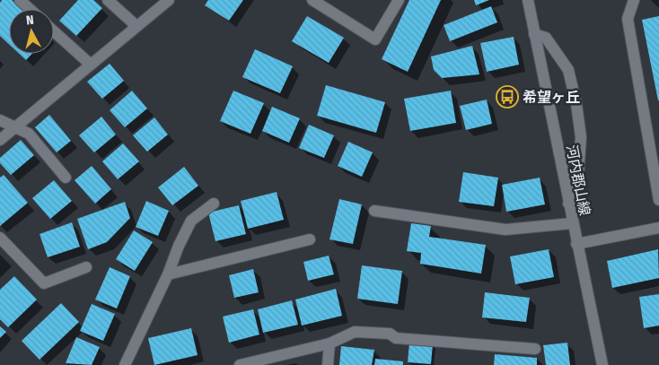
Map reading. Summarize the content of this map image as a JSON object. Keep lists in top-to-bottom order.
{
  "streets": {
    "street": ["河内郡山線"]
  },
  "places": {
    "bus stop": ["希望ヶ丘"]
  },
  "north": "top"
}
